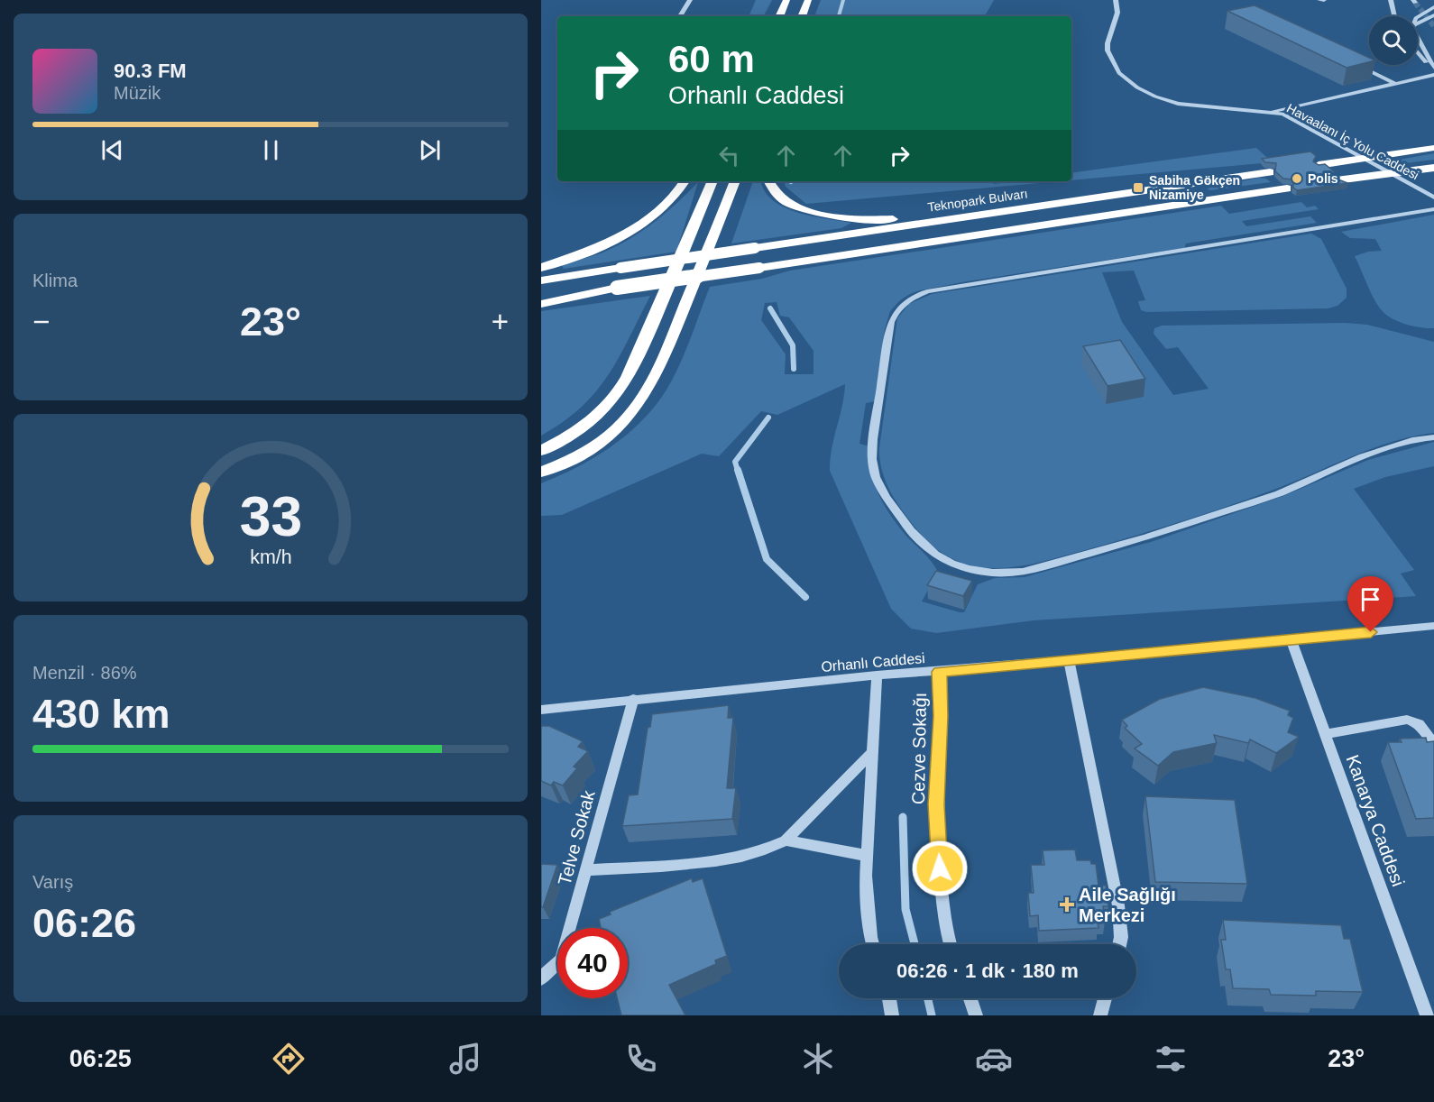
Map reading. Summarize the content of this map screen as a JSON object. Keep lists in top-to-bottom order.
{
  "streets": {
    "highway": ["Teknopark Bulvarı"],
    "street": [
      "Havaalanı İç Yolu Caddesi",
      "Orhanlı Caddesi",
      "Cezve Sokağı",
      "Kanarya Caddesi",
      "Telve Sokak"
    ]
  },
  "crossings": [
    ["Orhanlı Caddesi", "Cezve Sokağı"],
    ["Orhanlı Caddesi", "Kanarya Caddesi"],
    ["Orhanlı Caddesi", "Telve Sokak"]
  ],
  "places": {
    "other": ["Polis"],
    "transit": ["Sabiha Gökçen Nizamiye"],
    "health": ["Aile Sağlığı Merkezi"]
  },
  "page": {
    "turn": ["60 m", "Orhanlı Caddesi"],
    "song": ["90.3 FM", "Müzik"],
    "tile": [
      "Klima",
      ["Menzil · 86%", "430 km"],
      ["Varış", "06:26"]
    ],
    "heat": ["−", "23°", "+"],
    "limit": "40",
    "trip": "06:26 · 1 dk · 180 m",
    "tabs": ["06:25", "23°"],
    "gauge": ["33", "km/h"]
  }
}
